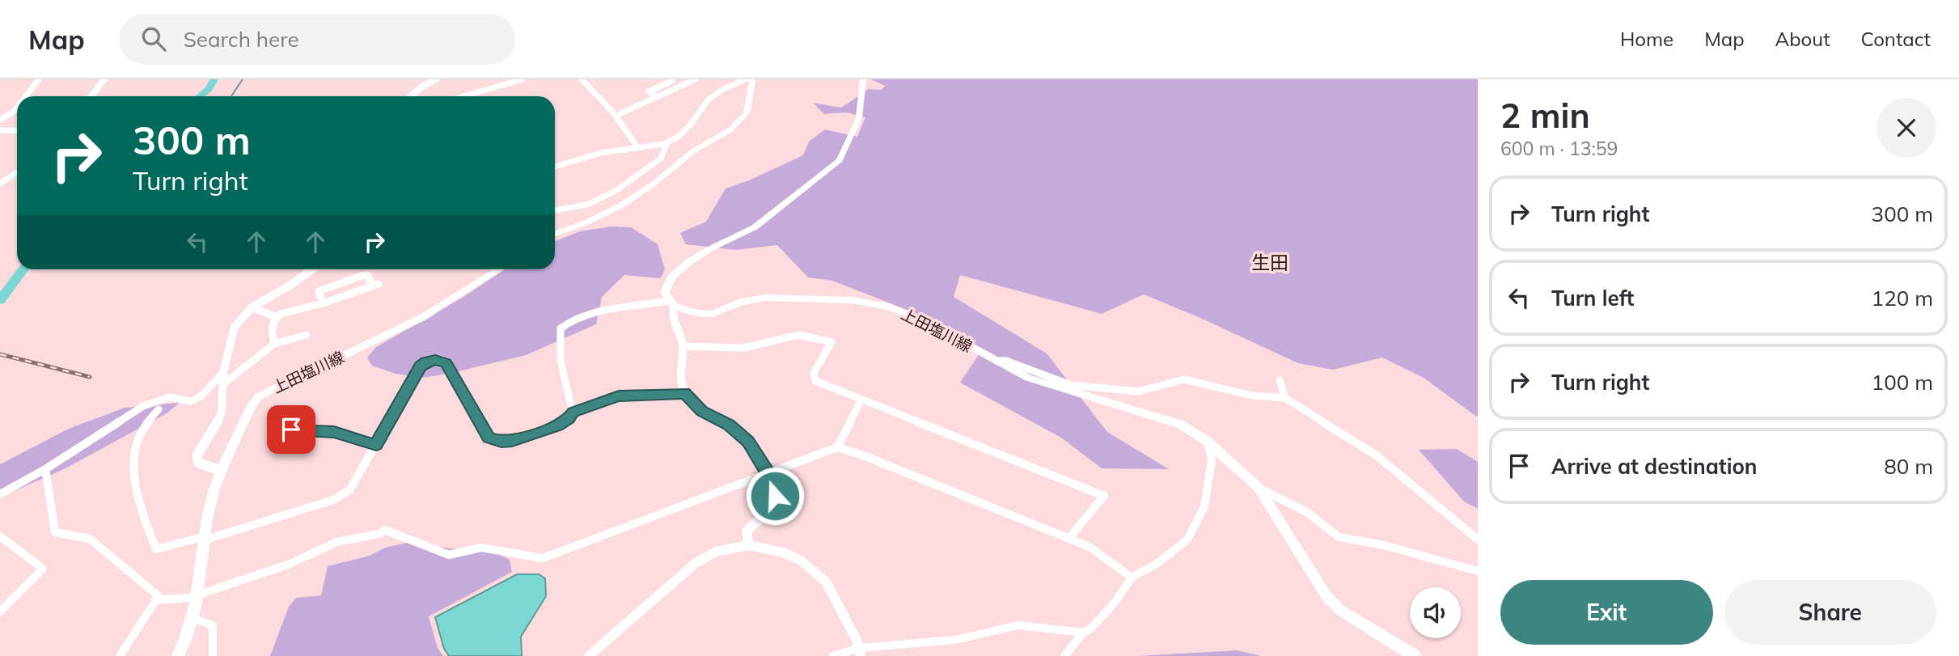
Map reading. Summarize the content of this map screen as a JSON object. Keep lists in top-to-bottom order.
{
  "streets": {
    "main road": ["上田塩川線"]
  },
  "districts": ["生田"],
  "page": {
    "header": "Map",
    "search": "Search here",
    "nav": [
      "Home",
      "Map",
      "About",
      "Contact"
    ],
    "heading": ["2 min", "600 m · 13:59"],
    "turn": ["300 m", "Turn right"],
    "list": [
      {
        "name": "Turn right",
        "value": "300 m"
      },
      {
        "name": "Turn left",
        "value": "120 m"
      },
      {
        "name": "Turn right",
        "value": "100 m"
      },
      {
        "name": "Arrive at destination",
        "value": "80 m"
      }
    ],
    "buttons": ["Exit", "Share"]
  }
}
